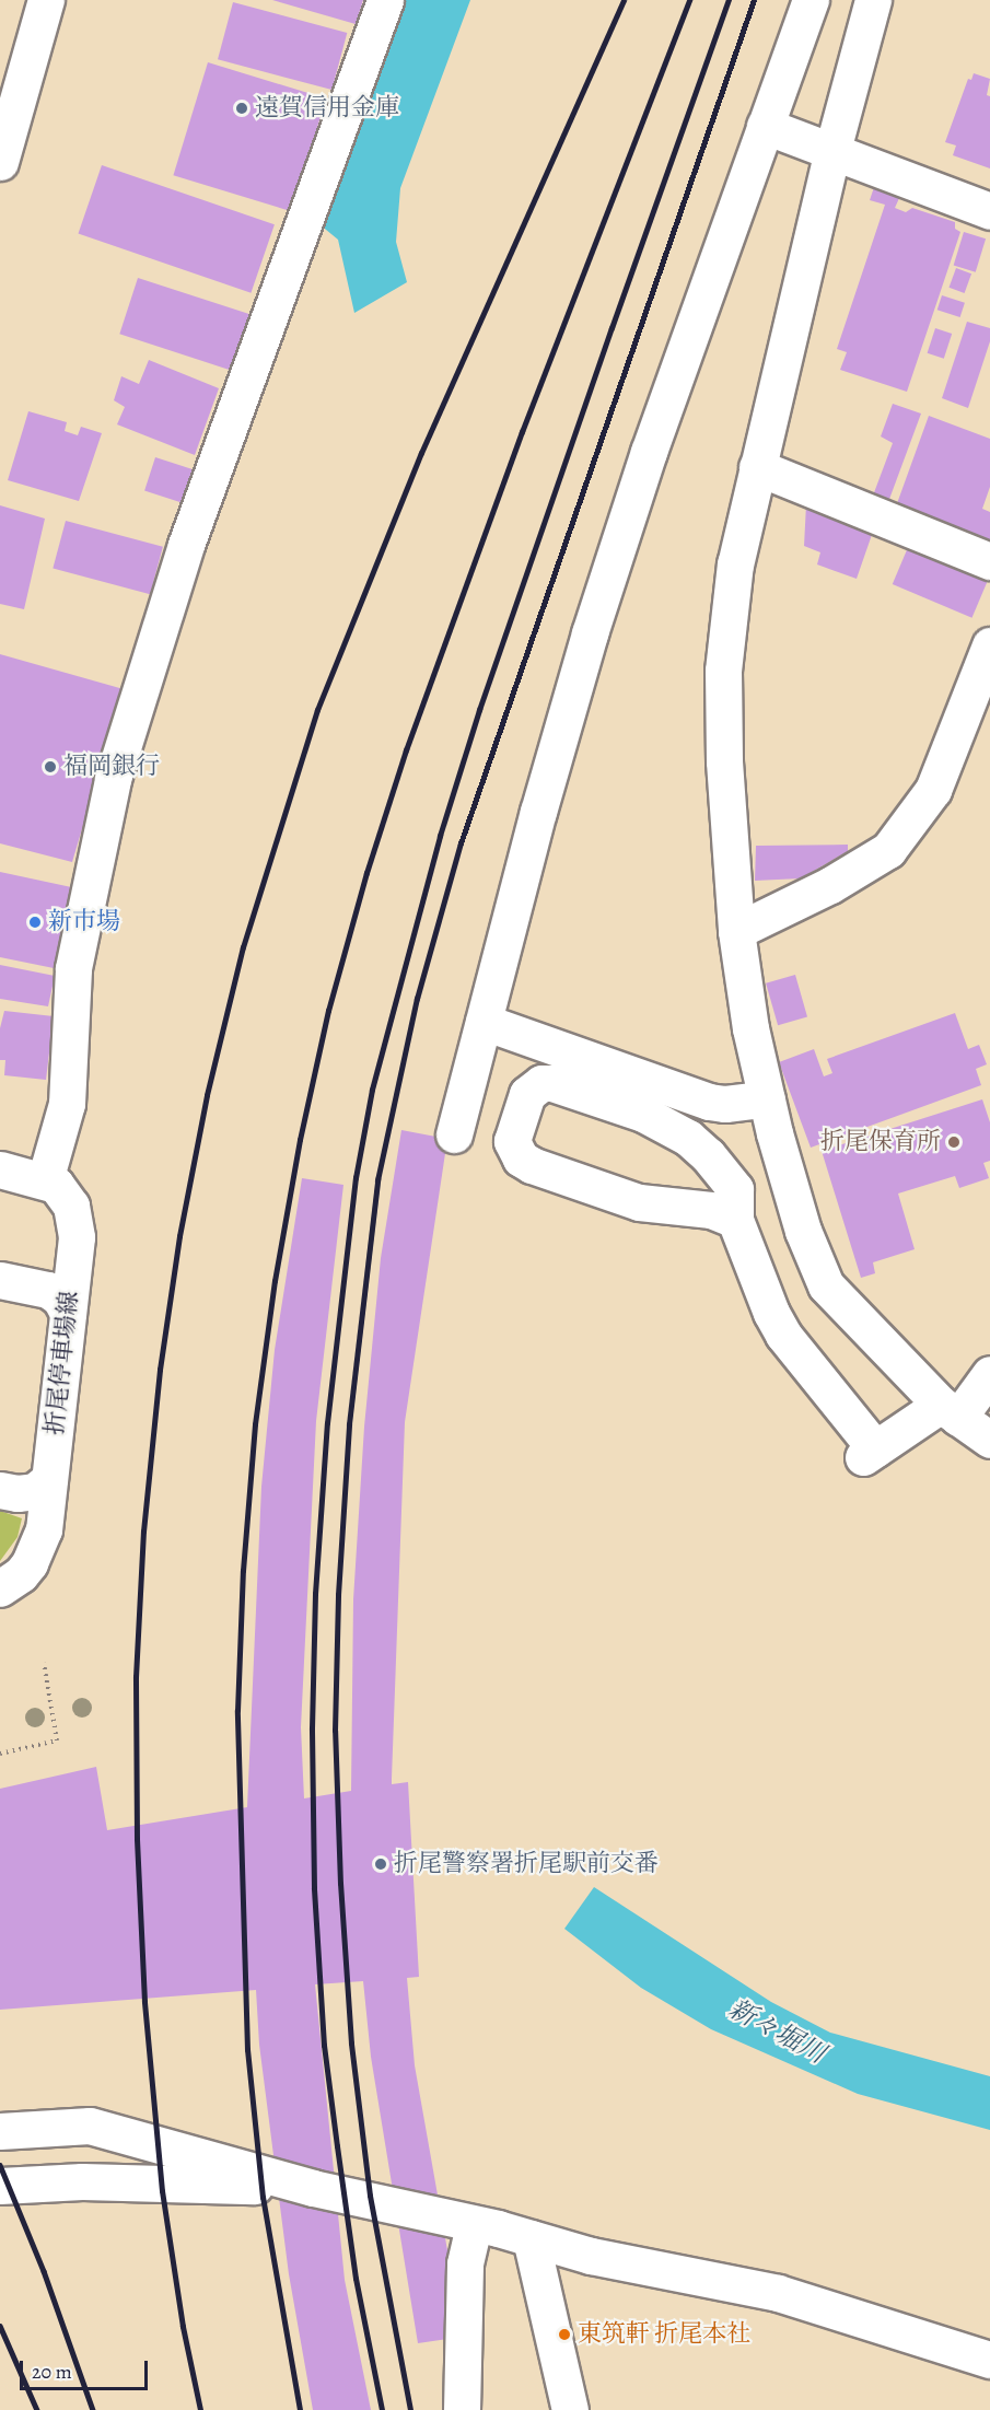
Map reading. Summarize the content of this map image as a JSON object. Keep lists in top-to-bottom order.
{
  "streets": {
    "main road": ["折尾停車場線"]
  },
  "water": ["新々堀川"],
  "places": [
    "遠賀信用金庫",
    "福岡銀行",
    "新市場",
    "折尾保育所",
    "折尾警察署折尾駅前交番",
    "東筑軒 折尾本社"
  ],
  "scale_bar": "20 m"
}
